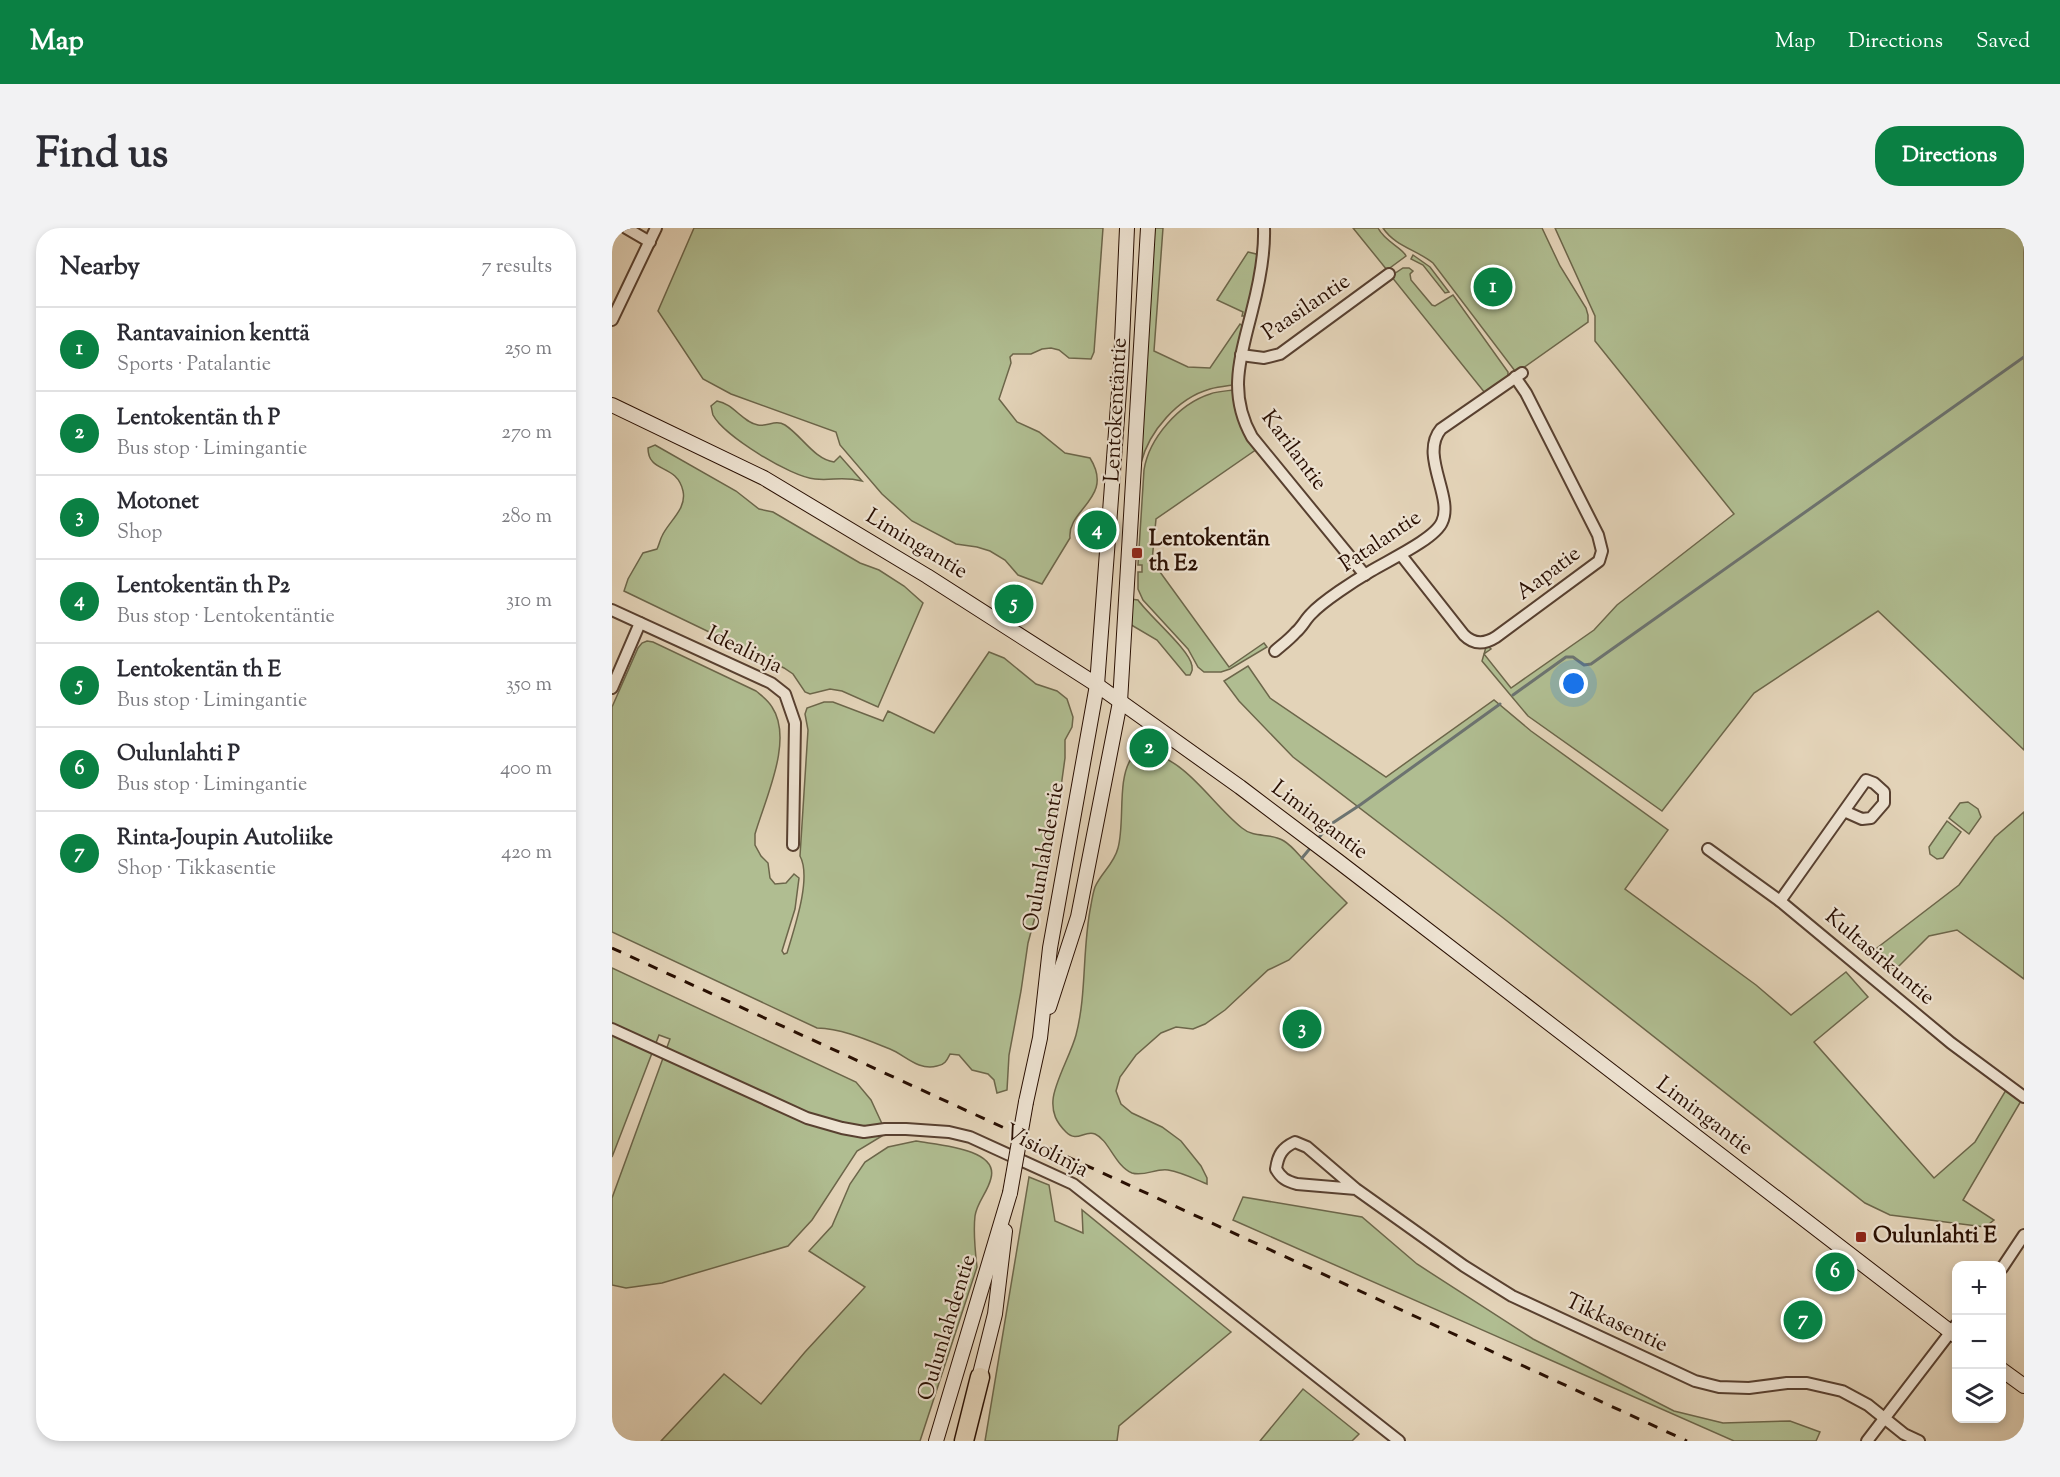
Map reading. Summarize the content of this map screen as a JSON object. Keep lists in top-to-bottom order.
{
  "streets": {
    "main road": ["Lentokentäntie", "Limingantie", "Oulunlahdentie"],
    "street": [
      "Paasilantie",
      "Karilantie",
      "Patalantie",
      "Aapatie",
      "Idealinja",
      "Kultasirkuntie",
      "Visiolinja",
      "Tikkasentie"
    ]
  },
  "crossings": [
    ["Paasilantie", "Karilantie"],
    ["Lentokentäntie", "Limingantie"],
    ["Lentokentäntie", "Oulunlahdentie"],
    ["Karilantie", "Patalantie"],
    ["Patalantie", "Aapatie"],
    ["Limingantie", "Oulunlahdentie"]
  ],
  "places": {
    "transit": ["Lentokentän th E2", "Oulunlahti E"]
  },
  "page": {
    "header": "Map",
    "nav": ["Map", "Directions", "Saved"],
    "title": "Find us",
    "buttons": "Directions",
    "heading": ["Nearby", "7 results"],
    "pins": [
      "1",
      "4",
      "5",
      "2",
      "3",
      "6",
      "7"
    ],
    "list": [
      {
        "mark": "1",
        "name": "Rantavainion kenttä",
        "note": "Sports · Patalantie",
        "value": "250 m"
      },
      {
        "mark": "2",
        "name": "Lentokentän th P",
        "note": "Bus stop · Limingantie",
        "value": "270 m"
      },
      {
        "mark": "3",
        "name": "Motonet",
        "note": "Shop",
        "value": "280 m"
      },
      {
        "mark": "4",
        "name": "Lentokentän th P2",
        "note": "Bus stop · Lentokentäntie",
        "value": "310 m"
      },
      {
        "mark": "5",
        "name": "Lentokentän th E",
        "note": "Bus stop · Limingantie",
        "value": "350 m"
      },
      {
        "mark": "6",
        "name": "Oulunlahti P",
        "note": "Bus stop · Limingantie",
        "value": "400 m"
      },
      {
        "mark": "7",
        "name": "Rinta-Joupin Autoliike",
        "note": "Shop · Tikkasentie",
        "value": "420 m"
      }
    ],
    "map_buttons": ["+", "−"]
  }
}
